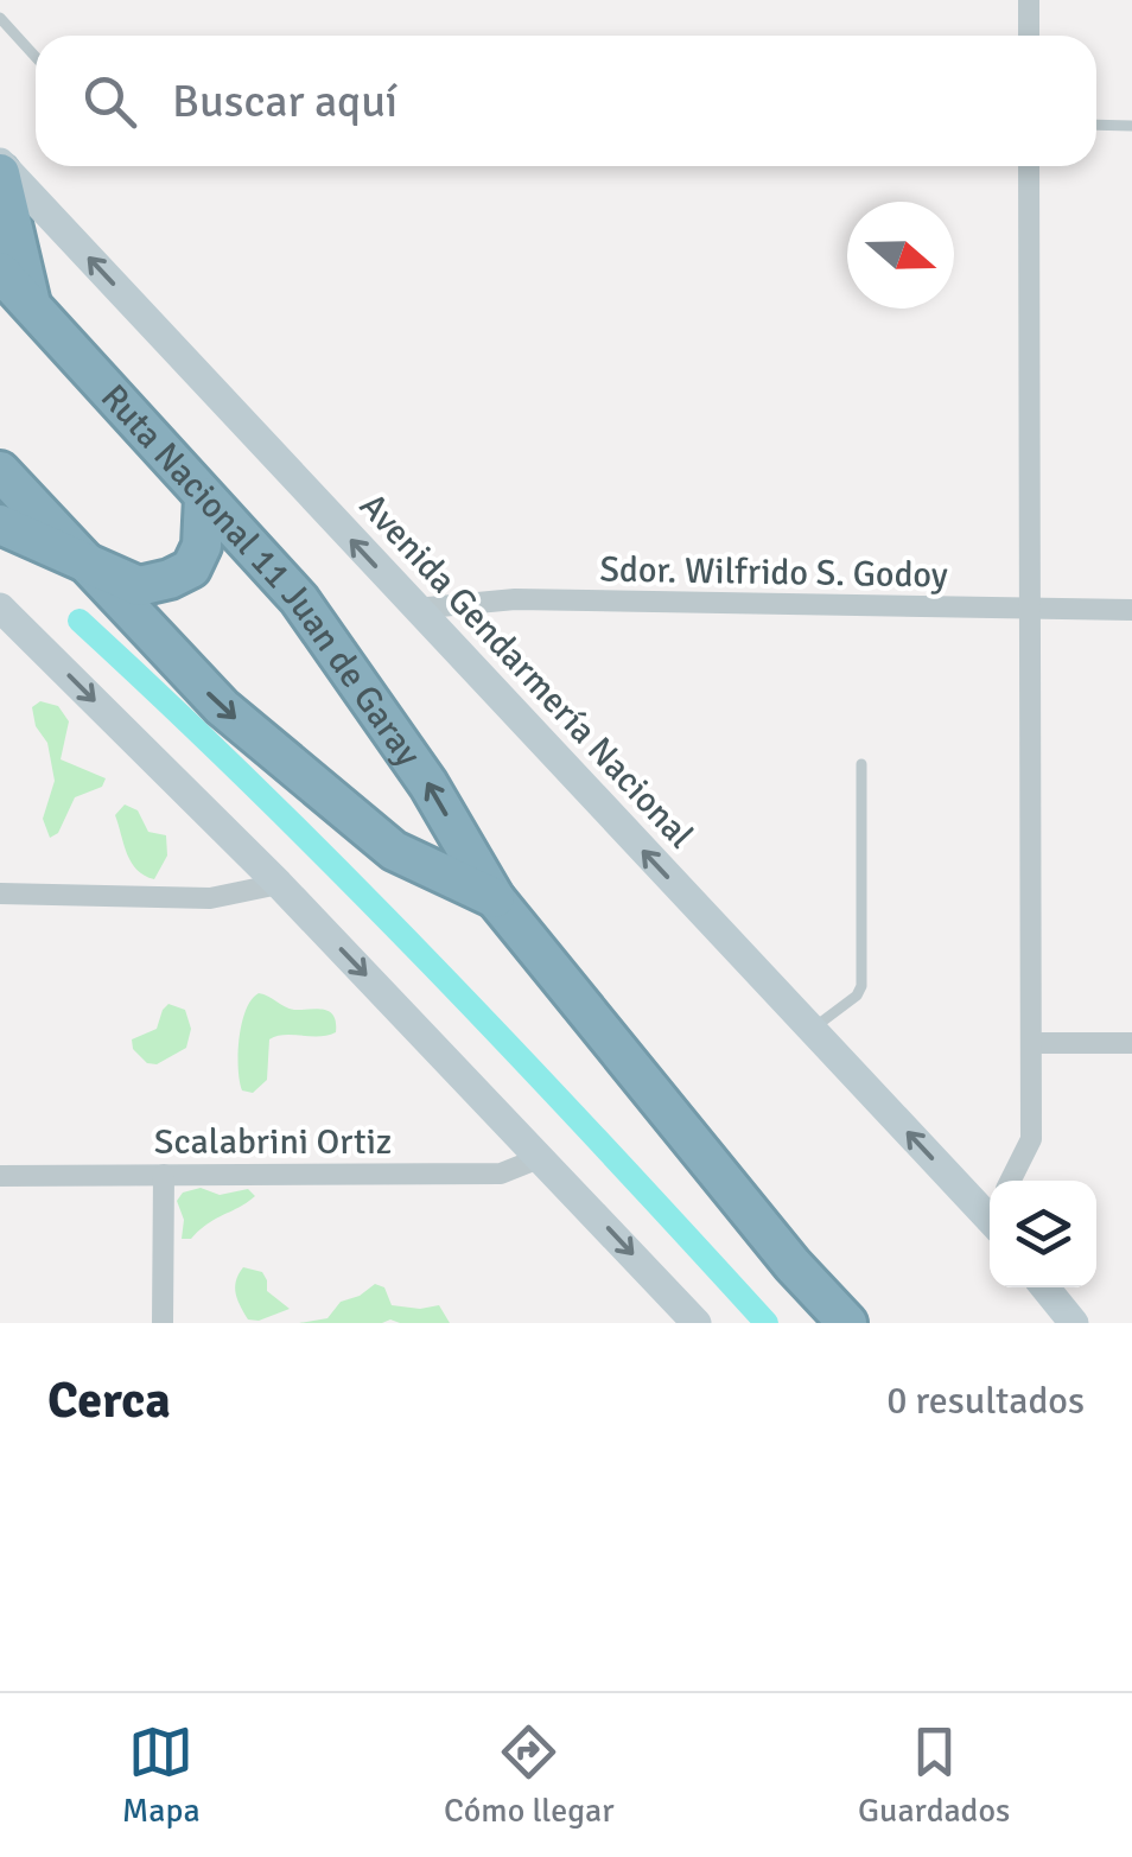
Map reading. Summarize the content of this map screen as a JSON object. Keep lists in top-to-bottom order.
{
  "streets": {
    "highway": ["Ruta Nacional 11 Juan de Garay"],
    "main road": ["Avenida Gendarmería Nacional"],
    "street": ["Sdor. Wilfrido S. Godoy", "Scalabrini Ortiz"]
  },
  "crossings": [
    ["Sdor. Wilfrido S. Godoy", "Avenida Gendarmería Nacional"]
  ],
  "one_way": ["Avenida Gendarmería Nacional"],
  "north": "right",
  "page": {
    "search": "Buscar aquí",
    "heading": ["Cerca", "0 resultados"],
    "nav": ["Mapa", "Cómo llegar", "Guardados"]
  }
}
